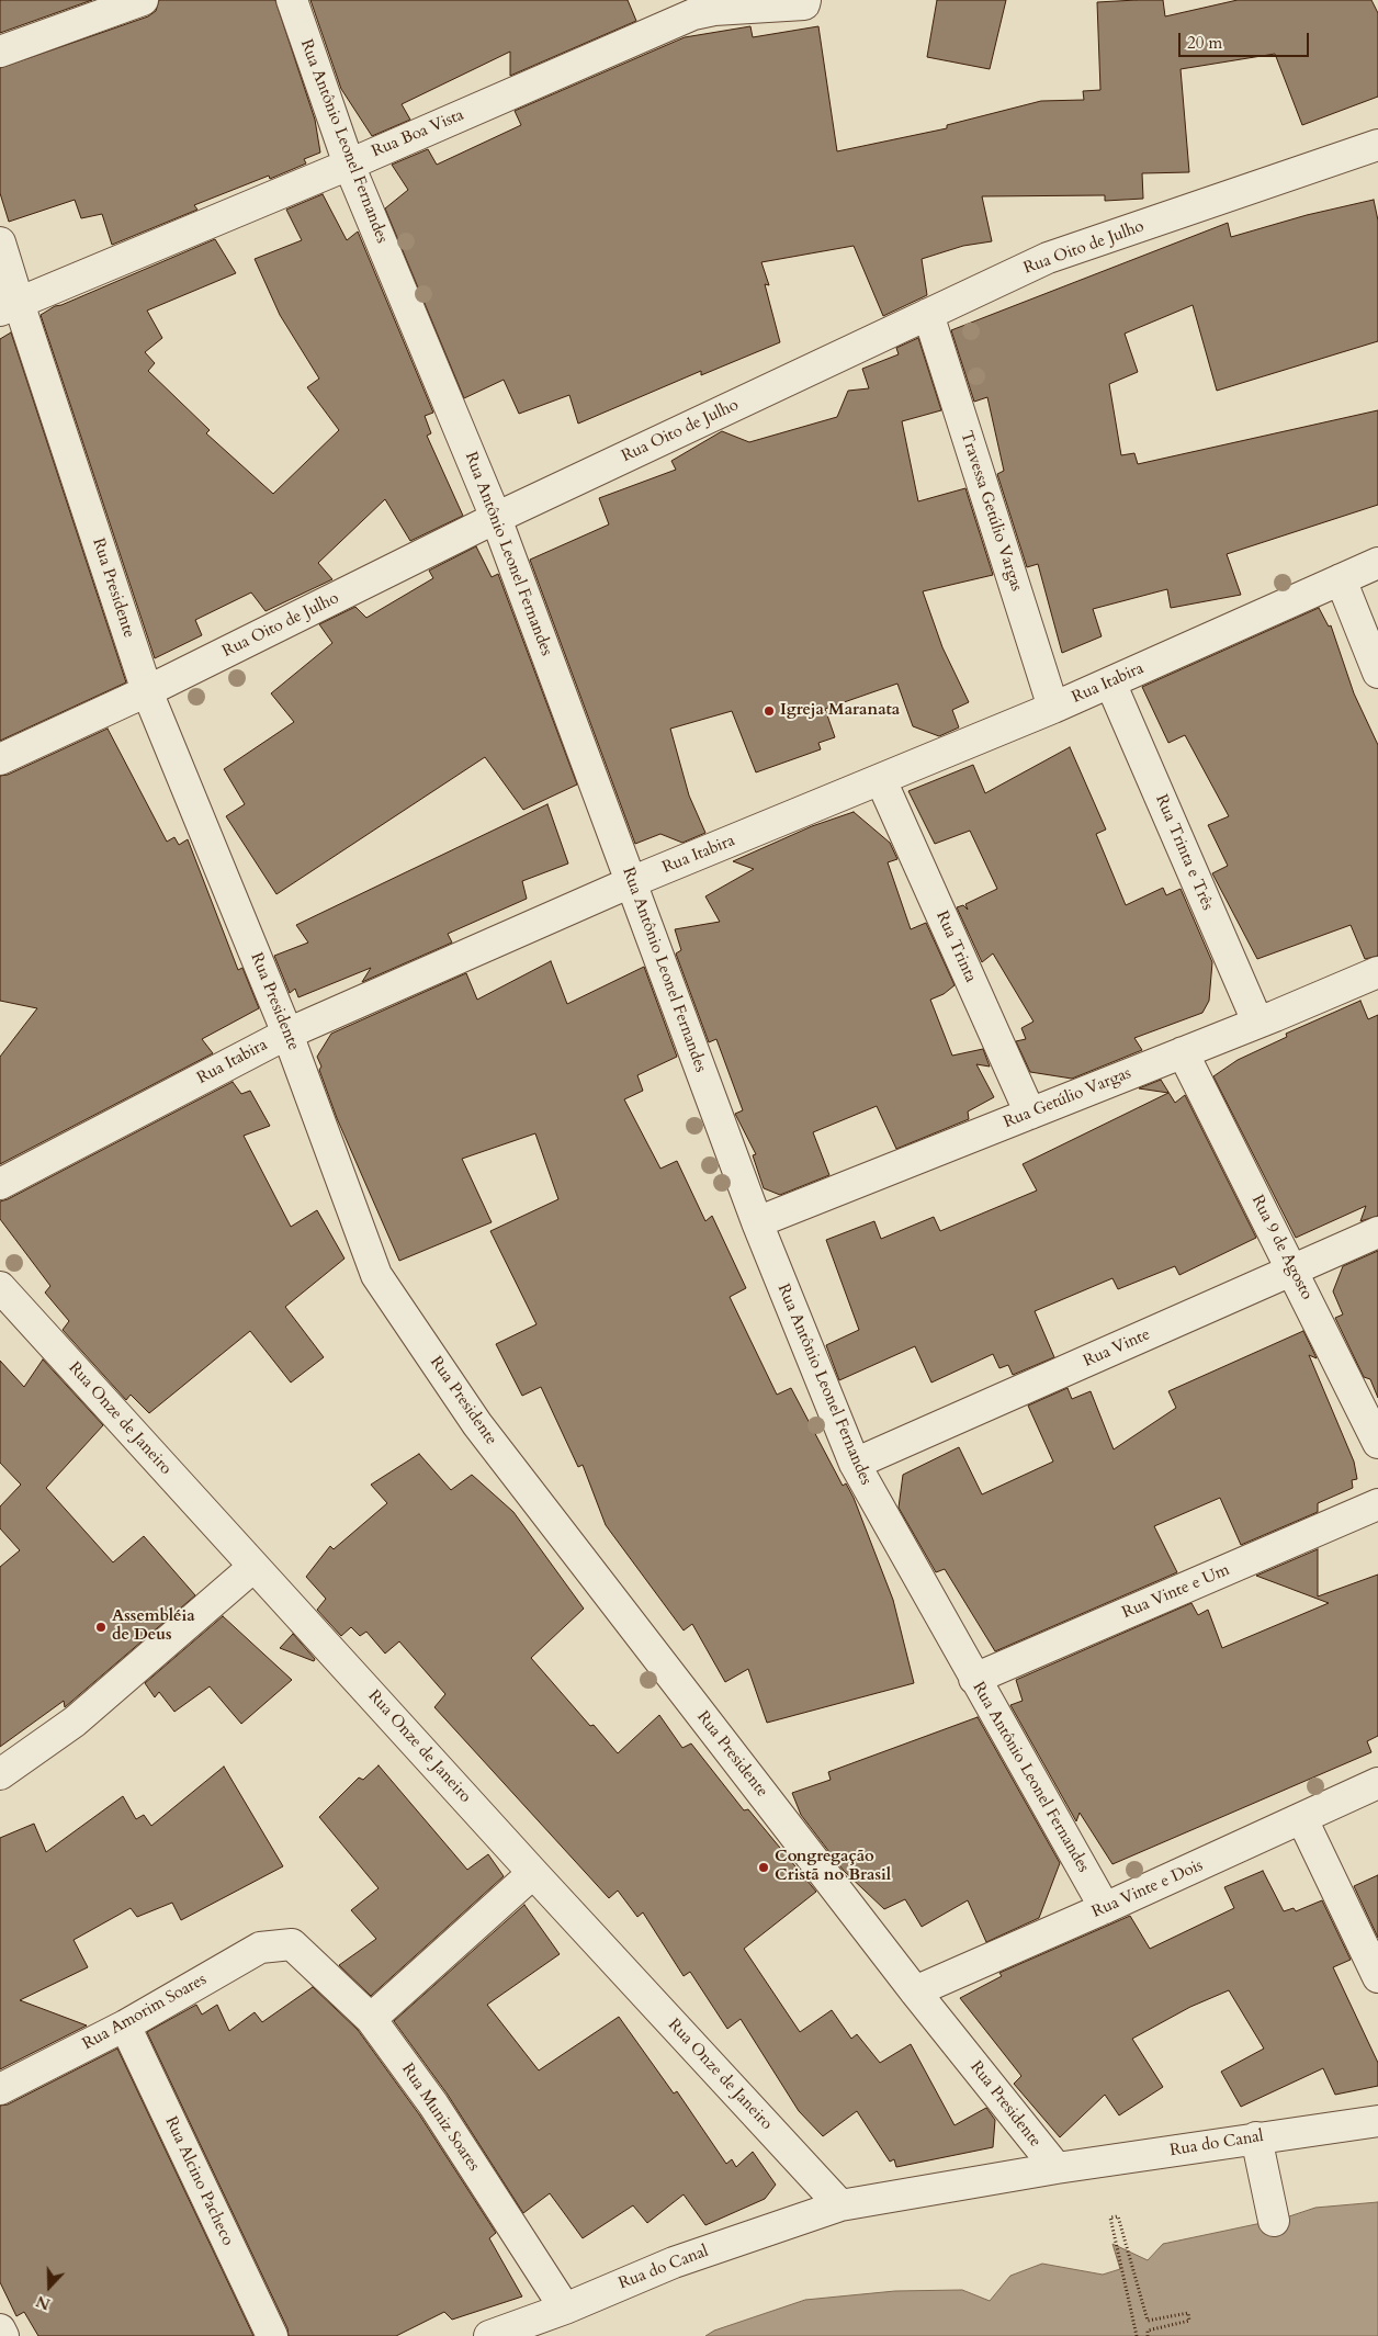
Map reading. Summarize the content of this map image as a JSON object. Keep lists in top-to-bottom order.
{
  "streets": {
    "street": [
      "Rua Boa Vista",
      "Rua Antônio Leonel Fernandes",
      "Rua Oito de Julho",
      "Travessa Getúlio Vargas",
      "Rua Presidente",
      "Rua Itabira",
      "Rua Trinta e Três",
      "Rua Trinta",
      "Rua Getúlio Vargas",
      "Rua 9 de Agosto",
      "Rua Vinte",
      "Rua Onze de Janeiro",
      "Rua Vinte e Um",
      "Rua Vinte e Dois",
      "Rua Amorim Soares",
      "Rua Muniz Soares",
      "Rua do Canal",
      "Rua Alcino Pacheco"
    ]
  },
  "crossings": [
    ["Rua Boa Vista", "Rua Antônio Leonel Fernandes"],
    ["Rua Boa Vista", "Rua Presidente"],
    ["Rua Antônio Leonel Fernandes", "Rua Oito de Julho"],
    ["Rua Antônio Leonel Fernandes", "Rua Itabira"],
    ["Rua Antônio Leonel Fernandes", "Rua Getúlio Vargas"],
    ["Rua Antônio Leonel Fernandes", "Rua Vinte"],
    ["Rua Antônio Leonel Fernandes", "Rua Vinte e Um"],
    ["Rua Antônio Leonel Fernandes", "Rua Vinte e Dois"],
    ["Rua Oito de Julho", "Travessa Getúlio Vargas"],
    ["Rua Oito de Julho", "Rua Presidente"],
    ["Travessa Getúlio Vargas", "Rua Itabira"],
    ["Rua Presidente", "Rua Itabira"],
    ["Rua Presidente", "Rua Onze de Janeiro"],
    ["Rua Presidente", "Rua Vinte e Dois"],
    ["Rua Presidente", "Rua do Canal"],
    ["Rua Itabira", "Rua Trinta e Três"],
    ["Rua Itabira", "Rua Trinta"],
    ["Rua Trinta e Três", "Rua Getúlio Vargas"],
    ["Rua Trinta", "Rua Getúlio Vargas"],
    ["Rua Getúlio Vargas", "Rua 9 de Agosto"],
    ["Rua 9 de Agosto", "Rua Vinte"],
    ["Rua Onze de Janeiro", "Rua do Canal"],
    ["Rua Amorim Soares", "Rua Muniz Soares"],
    ["Rua Amorim Soares", "Rua Alcino Pacheco"],
    ["Rua Muniz Soares", "Rua do Canal"]
  ],
  "places": ["Igreja Maranata", "Assembléia de Deus", "Congregação Cristã no Brasil"],
  "scale_bar": "20 m",
  "north": "bottom"
}
